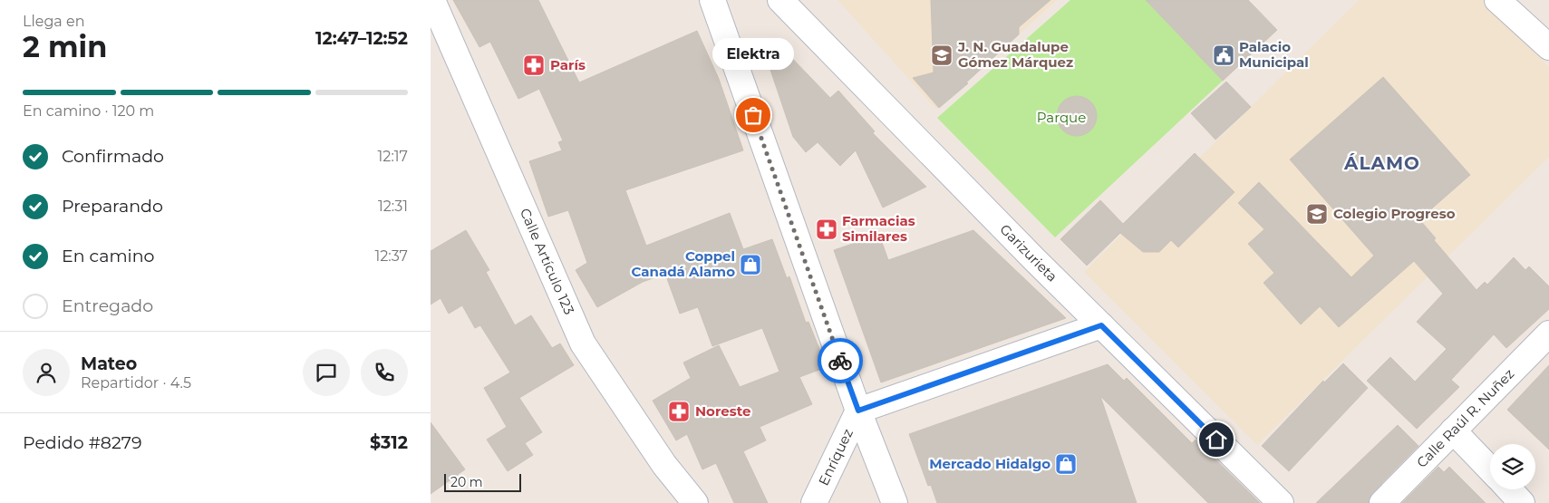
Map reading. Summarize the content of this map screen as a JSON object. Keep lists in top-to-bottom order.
{
  "streets": {
    "street": [
      "Garizurieta",
      "Calle Artículo 123",
      "Calle Raúl R. Nuñez",
      "Enríquez"
    ]
  },
  "districts": ["ÁLAMO"],
  "parks": ["Parque"],
  "places": {
    "school or university": ["J. N. Guadalupe Gómez Márquez", "Colegio Progreso"],
    "public building": ["Palacio Municipal"],
    "pharmacy": ["París", "Farmacias Similares", "Noreste"],
    "other": ["Elektra"],
    "shop": ["Coppel Canadá Alamo", "Mercado Hidalgo"]
  },
  "scale_bar": "20 m",
  "page": {
    "heading": ["2 min", "Llega en", "12:47–12:52"],
    "panel": [
      "Mateo",
      "Repartidor · 4.5",
      "Pedido #8279",
      "$312"
    ],
    "bubble": "Elektra",
    "bar": "En camino · 120 m",
    "list": [
      ["Confirmado", "12:17"],
      ["Preparando", "12:31"],
      ["En camino", "12:37"],
      "Entregado"
    ],
    "scale": "20 m"
  }
}
